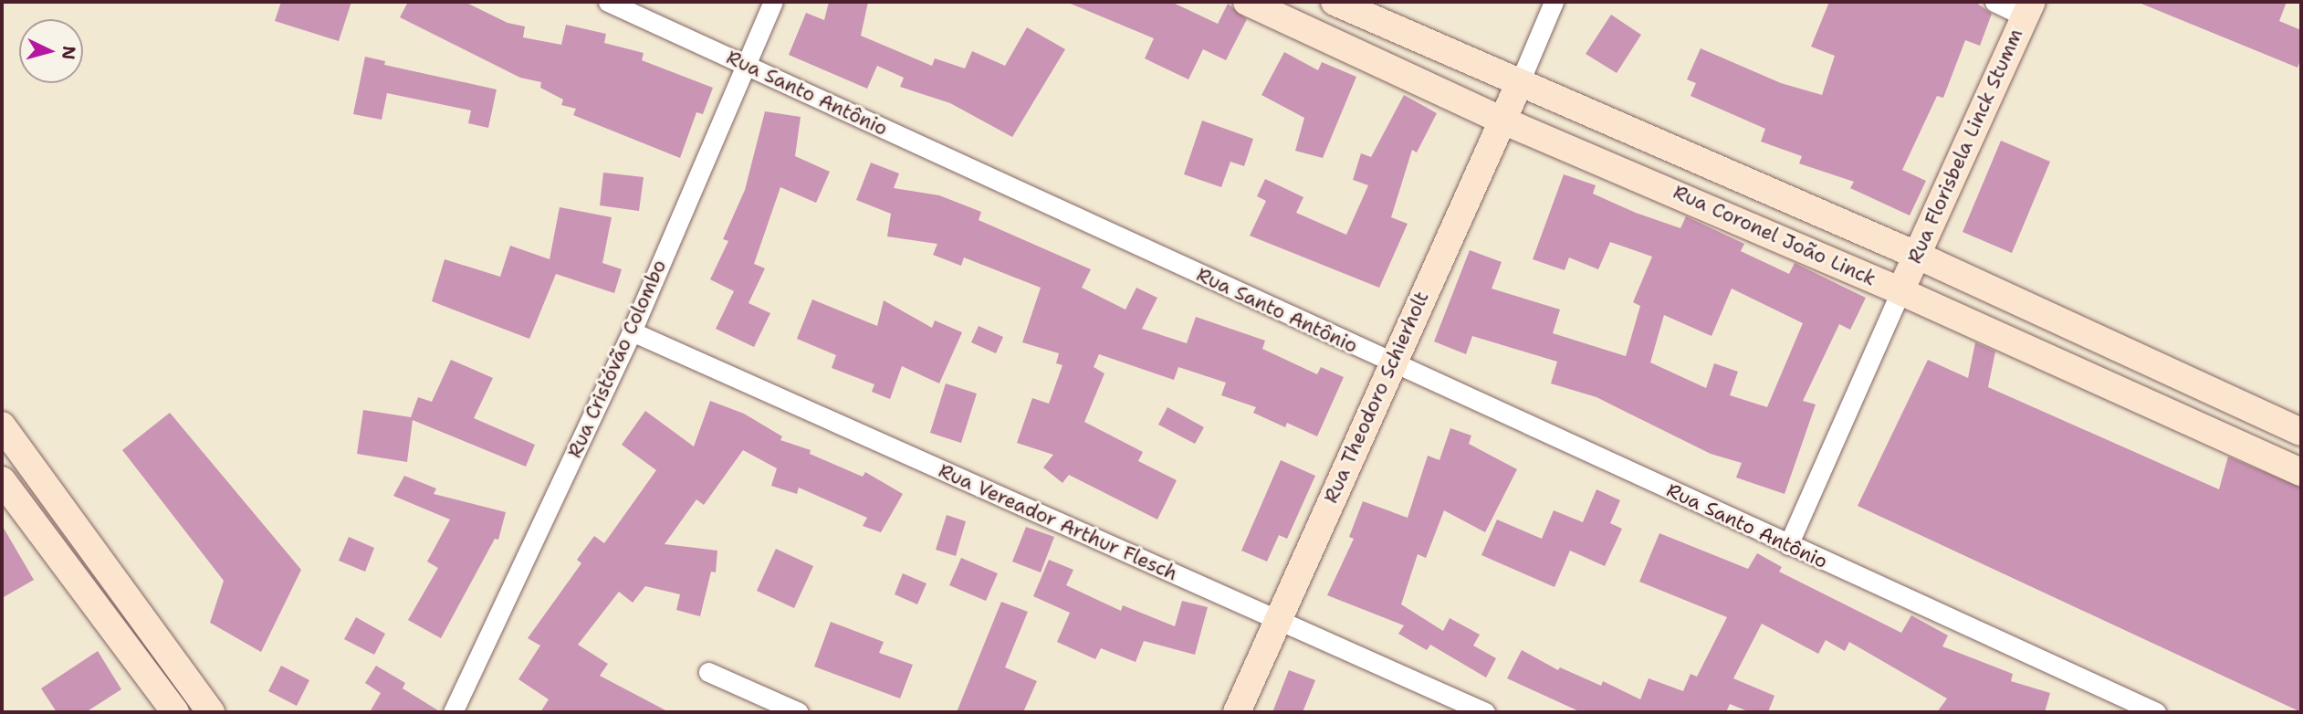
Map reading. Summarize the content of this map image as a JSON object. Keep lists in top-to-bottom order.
{
  "streets": {
    "main road": ["Rua Florisbela Linck Stumm", "Rua Coronel João Linck", "Rua Theodoro Schierholt"],
    "street": ["Rua Santo Antônio", "Rua Cristóvão Colombo", "Rua Vereador Arthur Flesch"]
  },
  "crossings": [
    ["Rua Santo Antônio", "Rua Cristóvão Colombo"],
    ["Rua Santo Antônio", "Rua Theodoro Schierholt"],
    ["Rua Florisbela Linck Stumm", "Rua Coronel João Linck"],
    ["Rua Coronel João Linck", "Rua Theodoro Schierholt"],
    ["Rua Cristóvão Colombo", "Rua Vereador Arthur Flesch"],
    ["Rua Theodoro Schierholt", "Rua Vereador Arthur Flesch"]
  ],
  "north": "right"
}
